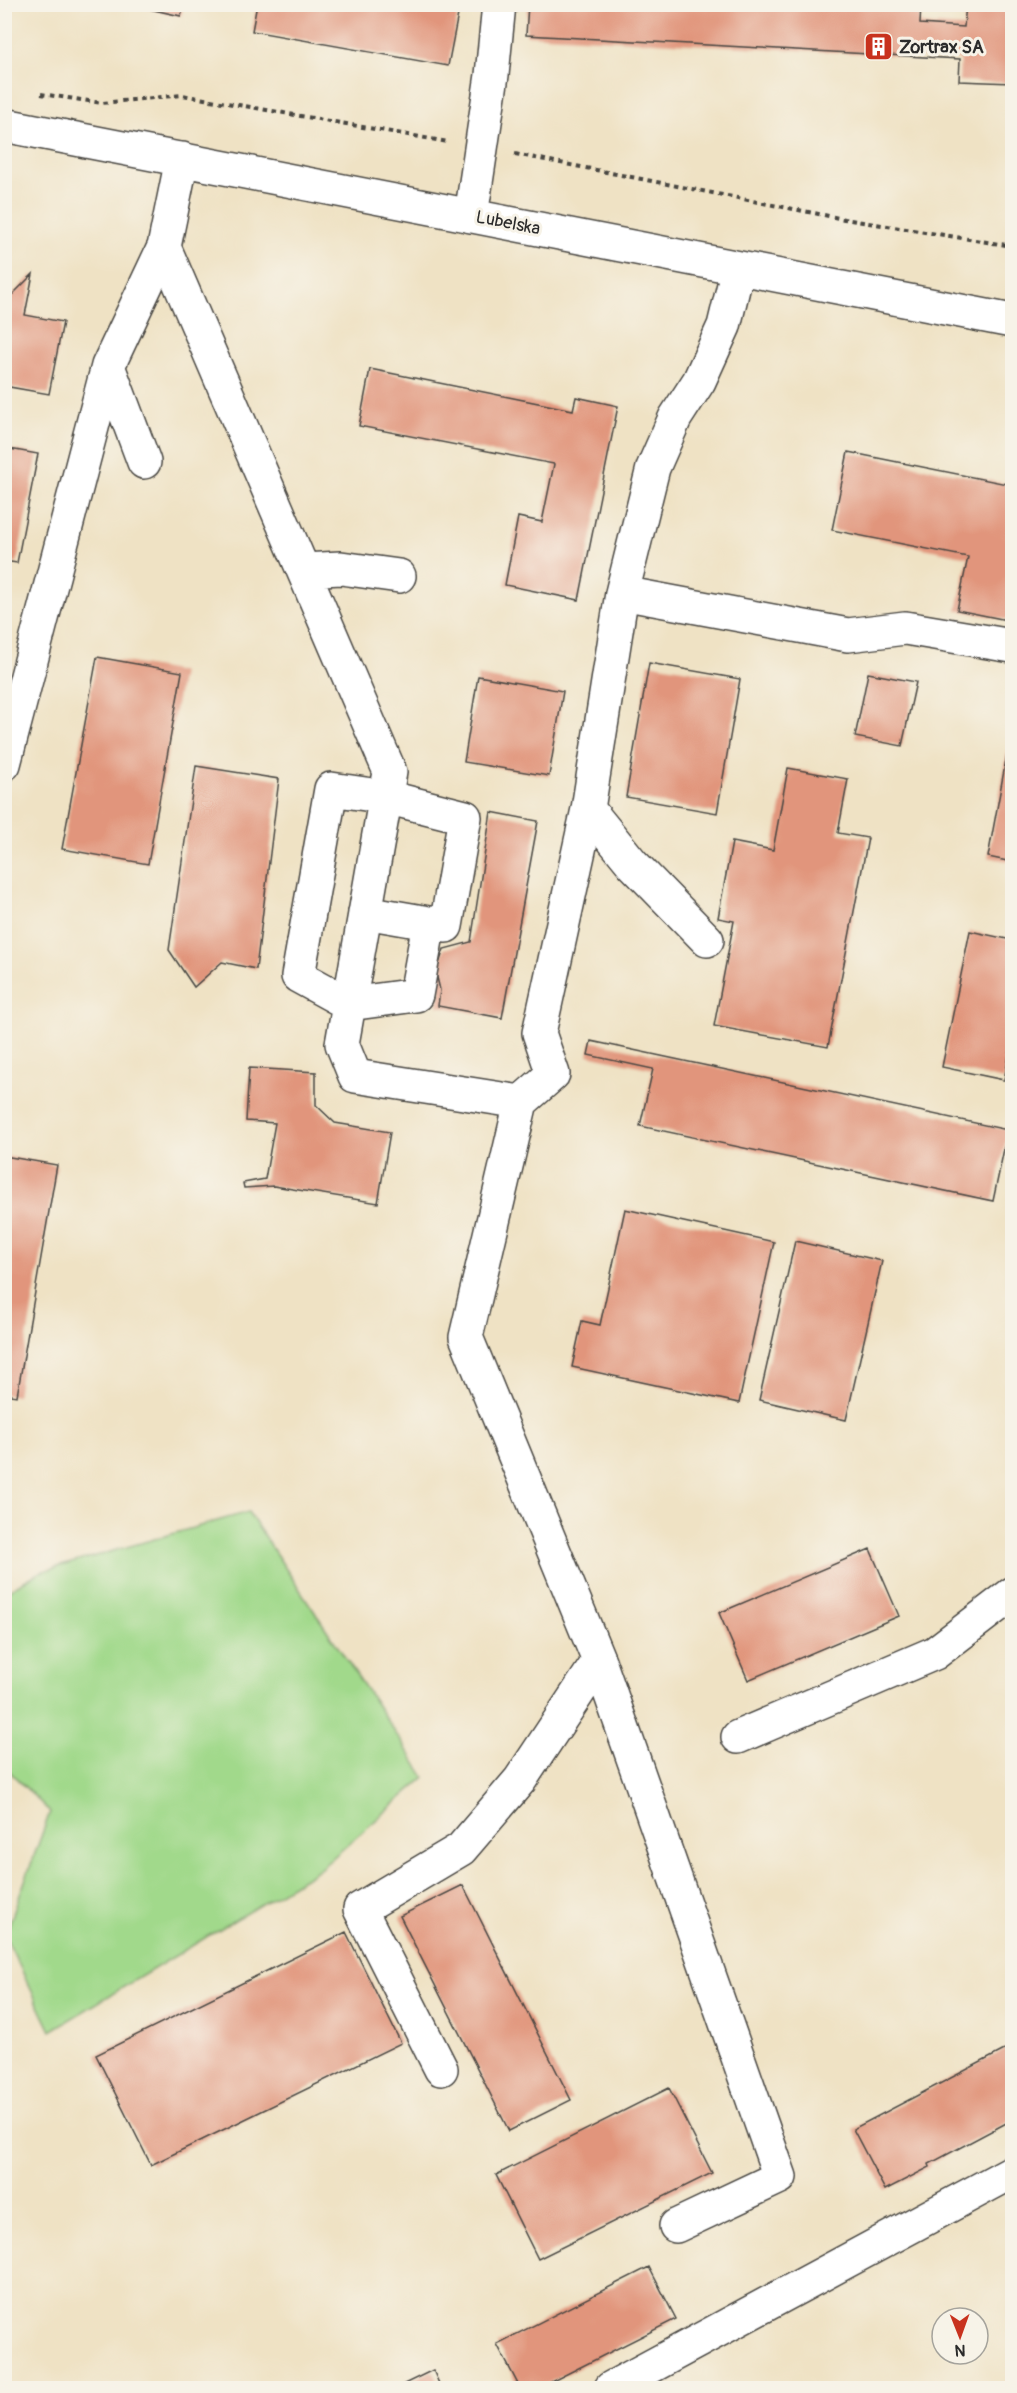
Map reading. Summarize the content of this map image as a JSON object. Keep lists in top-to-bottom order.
{
  "streets": {
    "street": ["Lubelska"]
  },
  "places": {
    "building": ["Zortrax SA"]
  },
  "north": "bottom"
}
